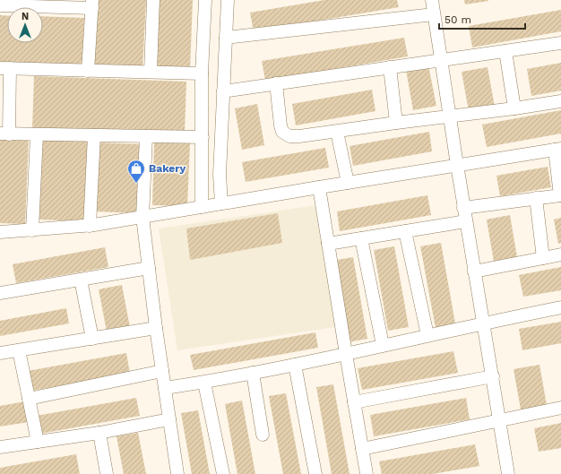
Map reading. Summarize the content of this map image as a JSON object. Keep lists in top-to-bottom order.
{
  "places": {
    "shop": ["Bakery"]
  },
  "scale_bar": "50 m",
  "north": "top"
}
